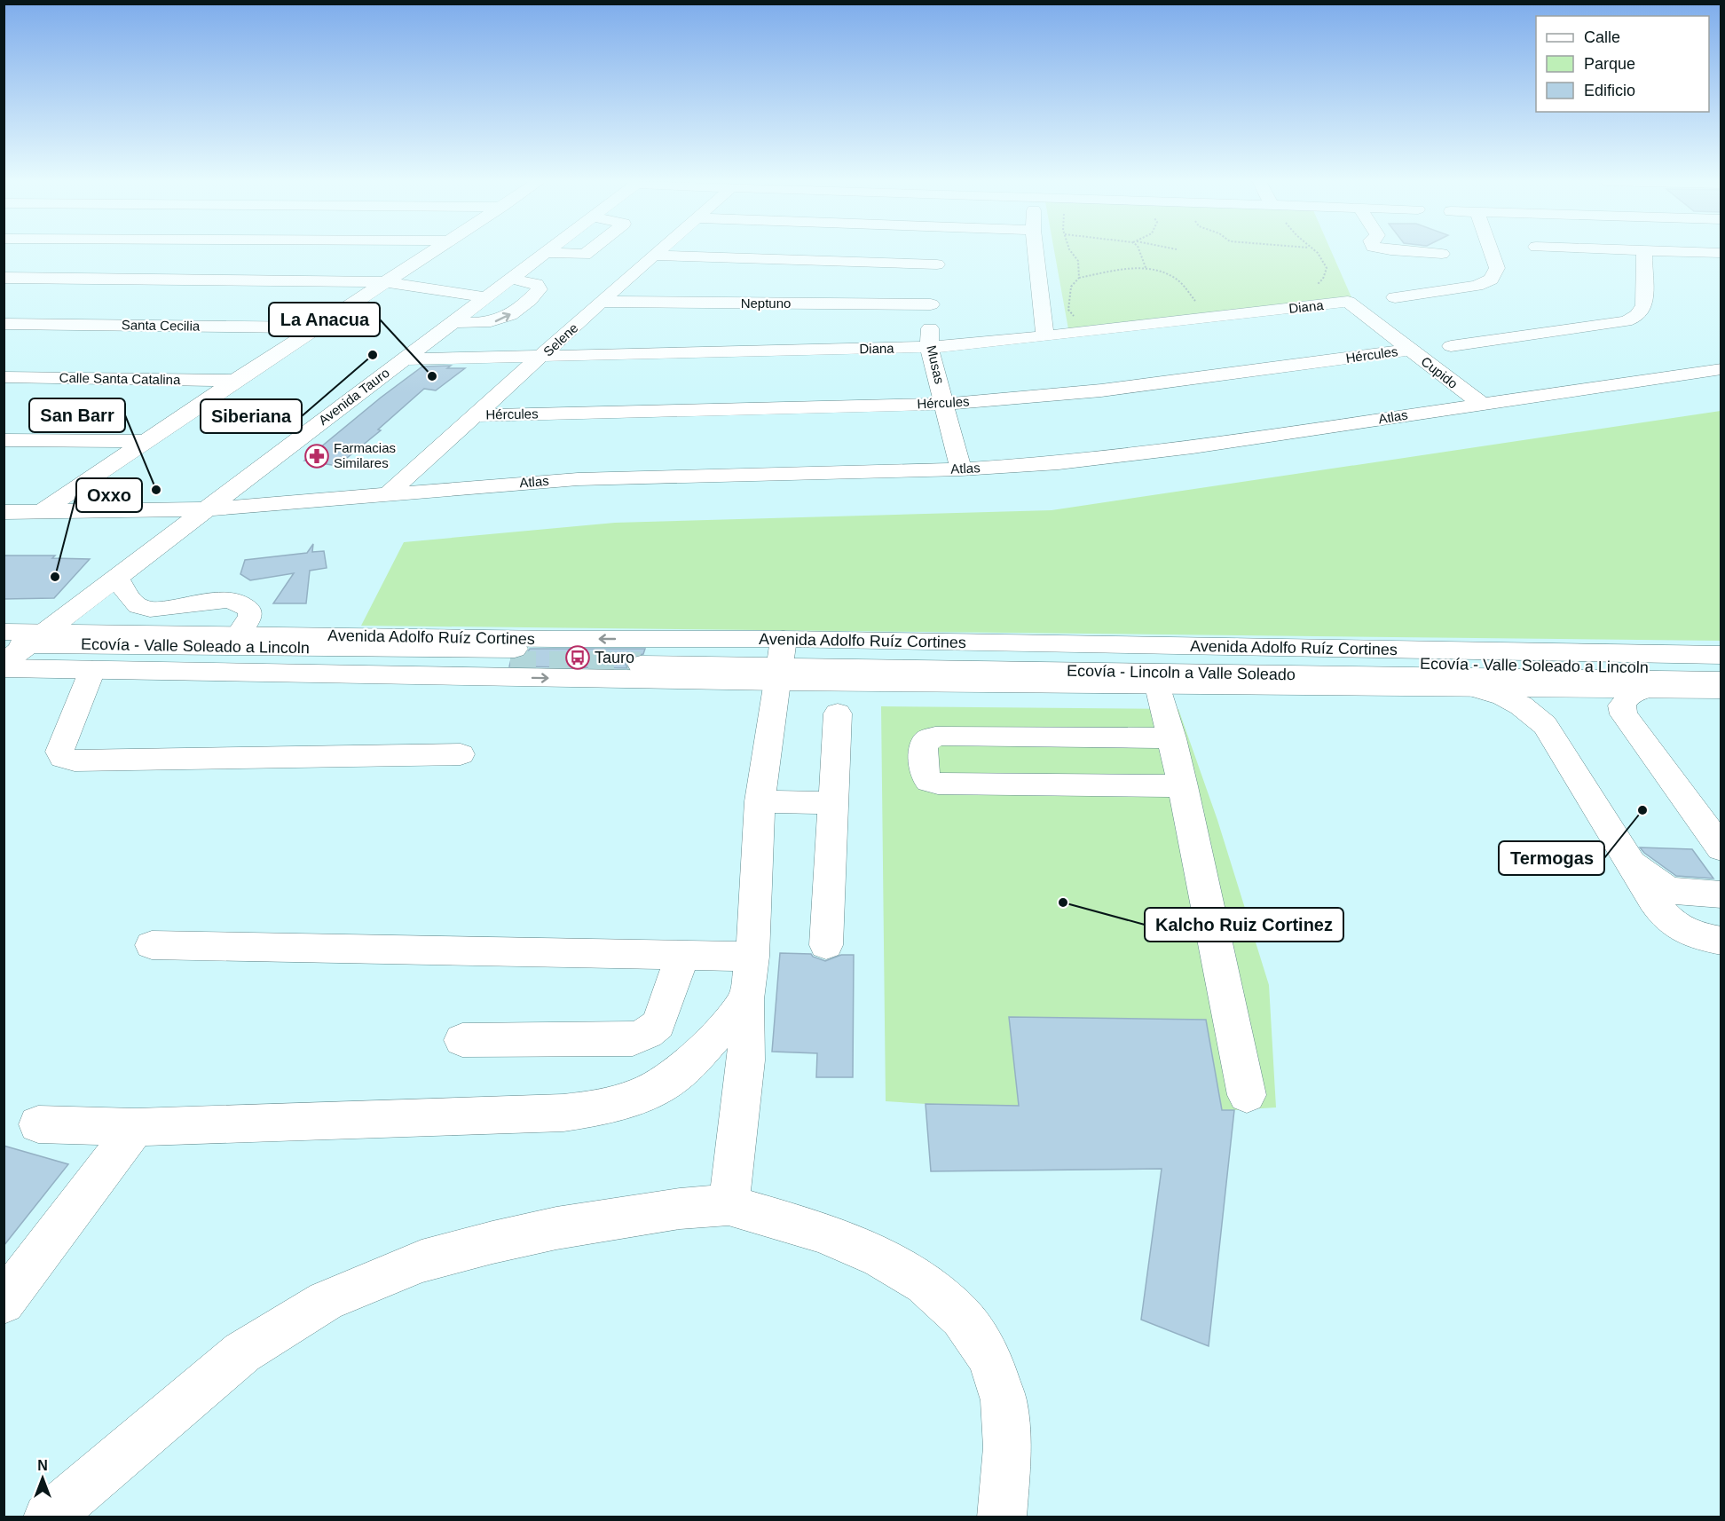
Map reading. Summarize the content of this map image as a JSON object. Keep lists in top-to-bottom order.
{
  "streets": {
    "street": [
      "Neptuno",
      "Diana",
      "Santa Cecilia",
      "Selene",
      "Hércules",
      "Musas",
      "Cupido",
      "Calle Santa Catalina",
      "Avenida Tauro",
      "Atlas",
      "Avenida Adolfo Ruíz Cortines",
      "Ecovía - Valle Soleado a Lincoln",
      "Ecovía - Lincoln a Valle Soleado"
    ]
  },
  "crossings": [
    ["Neptuno", "Selene"],
    ["Neptuno", "Musas"],
    ["Diana", "Selene"],
    ["Diana", "Musas"],
    ["Diana", "Cupido"],
    ["Diana", "Avenida Tauro"],
    ["Selene", "Hércules"],
    ["Selene", "Atlas"],
    ["Hércules", "Musas"],
    ["Hércules", "Cupido"],
    ["Musas", "Atlas"],
    ["Cupido", "Atlas"],
    ["Avenida Tauro", "Atlas"],
    ["Avenida Tauro", "Avenida Adolfo Ruíz Cortines"],
    ["Avenida Adolfo Ruíz Cortines", "Ecovía - Valle Soleado a Lincoln"],
    ["Avenida Adolfo Ruíz Cortines", "Ecovía - Lincoln a Valle Soleado"],
    ["Ecovía - Valle Soleado a Lincoln", "Ecovía - Lincoln a Valle Soleado"]
  ],
  "places": {
    "other": [
      "Siberiana",
      "La Anacua",
      "San Barr",
      "Oxxo",
      "Termogas",
      "Kalcho Ruiz Cortinez"
    ],
    "pharmacy": ["Farmacias Similares"],
    "bus stop": ["Tauro"]
  },
  "legend": ["Calle", "Parque", "Edificio"],
  "north": "top"
}
